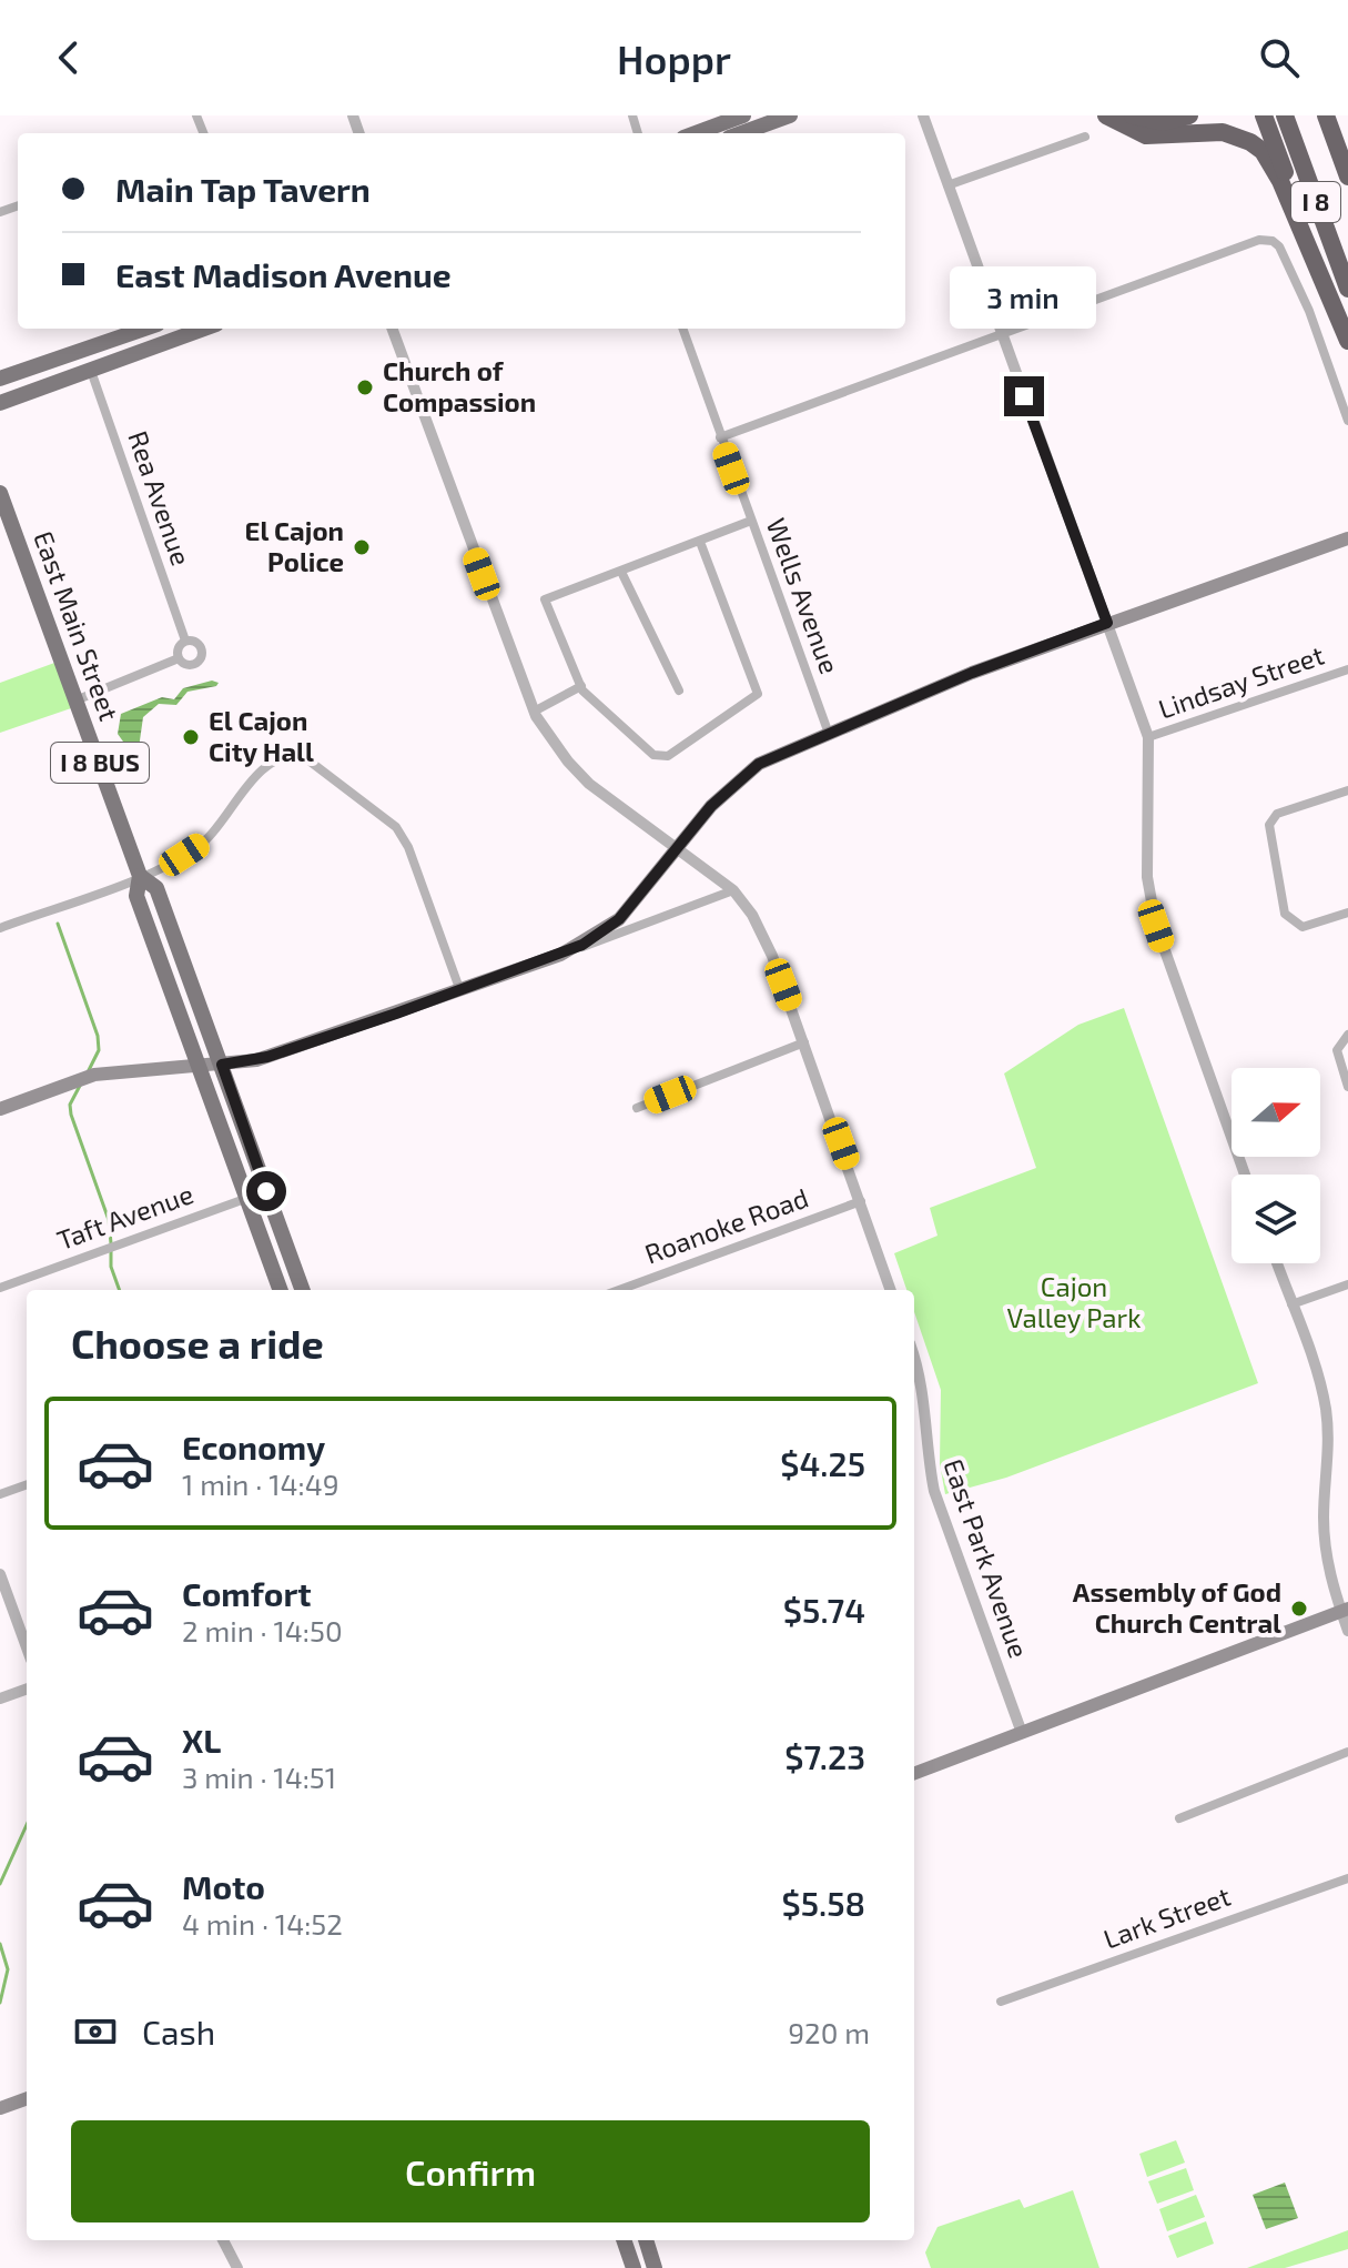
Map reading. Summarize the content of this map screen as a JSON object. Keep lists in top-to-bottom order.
{
  "streets": {
    "highway": ["I 8"],
    "main road": ["East Main Street", "I 8 BUS"],
    "street": [
      "Rea Avenue",
      "Wells Avenue",
      "Lindsay Street",
      "Taft Avenue",
      "Roanoke Road",
      "East Park Avenue",
      "Lark Street"
    ]
  },
  "crossings": [
    ["East Main Street", "Taft Avenue"]
  ],
  "parks": ["Cajon Valley Park"],
  "places": [
    "Church of Compassion",
    "El Cajon Police",
    "El Cajon City Hall",
    "Assembly of God Church Central"
  ],
  "north": "right",
  "page": {
    "header": "Hoppr",
    "banner": ["Main Tap Tavern", "East Madison Avenue"],
    "bubble": "3 min",
    "heading": "Choose a ride",
    "list": [
      {
        "name": "Economy",
        "note": "1 min · 14:49",
        "value": "$4.25"
      },
      {
        "name": "Comfort",
        "note": "2 min · 14:50",
        "value": "$5.74"
      },
      {
        "name": "XL",
        "note": "3 min · 14:51",
        "value": "$7.23"
      },
      {
        "name": "Moto",
        "note": "4 min · 14:52",
        "value": "$5.58"
      }
    ],
    "pay": ["Cash", "920 m"],
    "buttons": "Confirm"
  }
}
